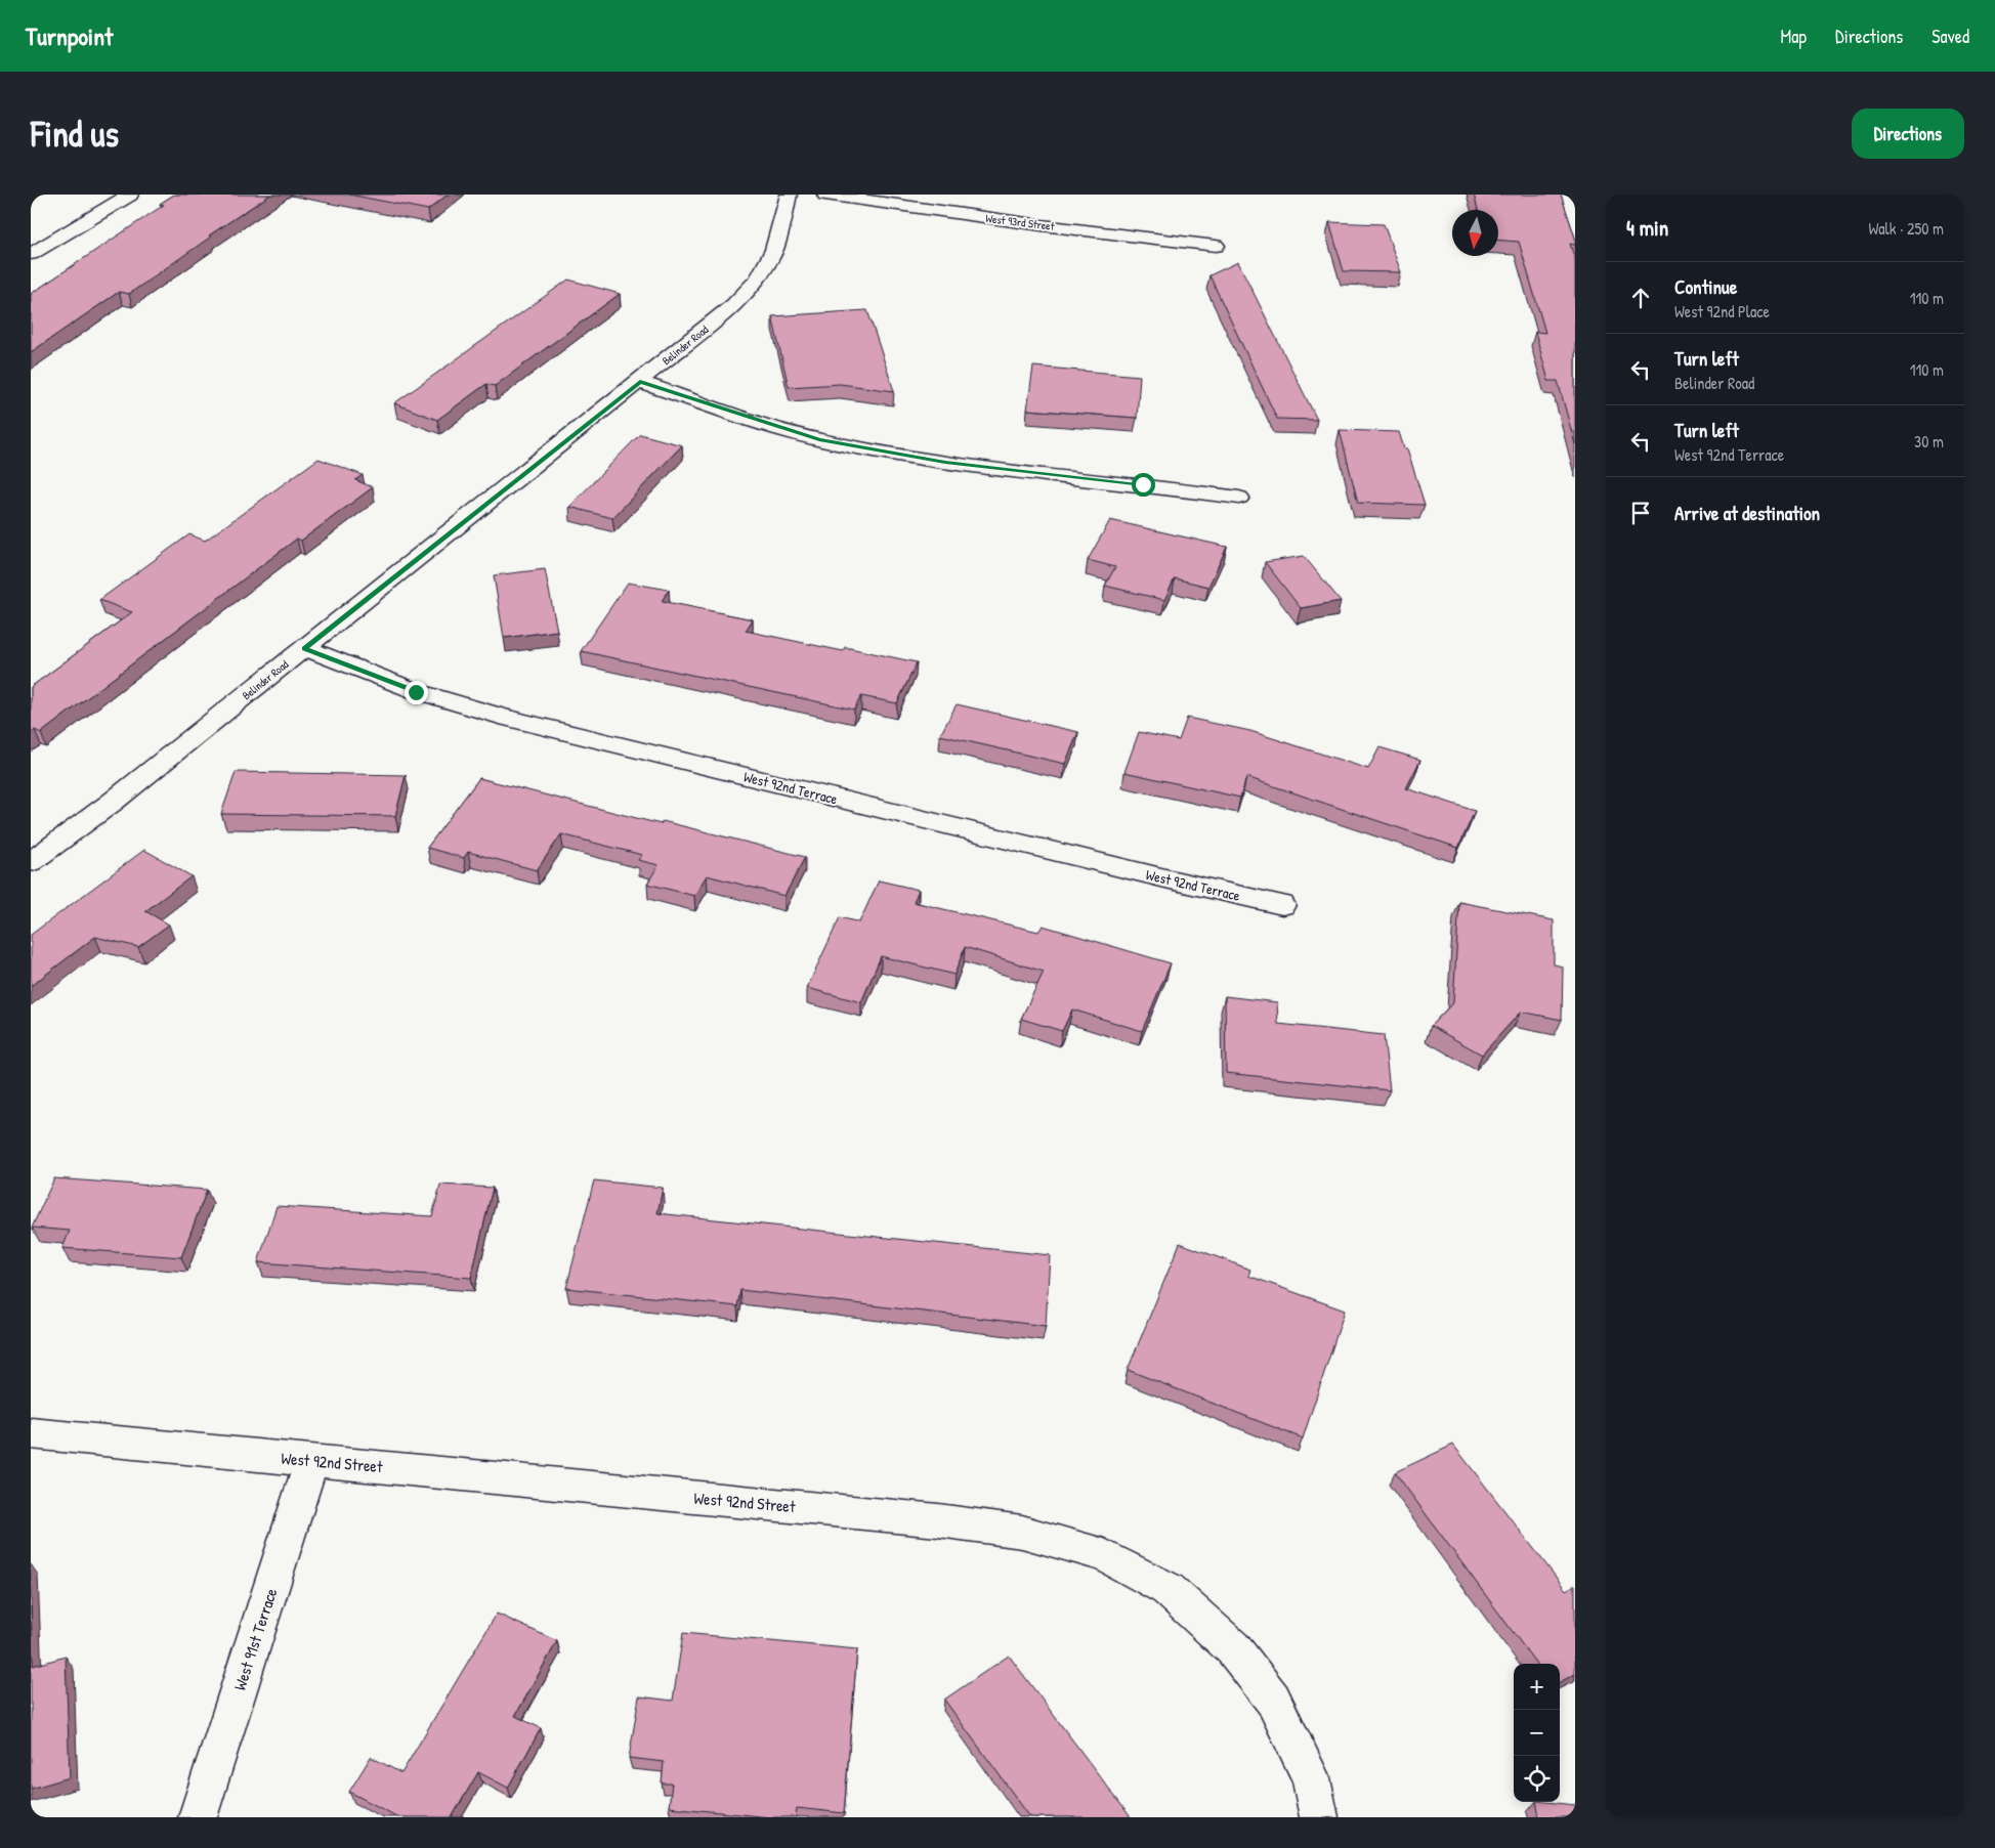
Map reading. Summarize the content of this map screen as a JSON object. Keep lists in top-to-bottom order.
{
  "streets": {
    "street": [
      "West 93rd Street",
      "Belinder Road",
      "West 92nd Terrace",
      "West 92nd Street",
      "West 91st Terrace"
    ]
  },
  "crossings": [
    ["Belinder Road", "West 92nd Terrace"],
    ["West 92nd Street", "West 91st Terrace"]
  ],
  "north": "bottom",
  "page": {
    "header": "Turnpoint",
    "nav": ["Map", "Directions", "Saved"],
    "buttons": "Directions",
    "title": "Find us",
    "heading": ["4 min", "Walk · 250 m"],
    "list": [
      ["Continue", "West 92nd Place", "110 m"],
      ["Turn left", "Belinder Road", "110 m"],
      ["Turn left", "West 92nd Terrace", "30 m"],
      "Arrive at destination"
    ],
    "map_buttons": ["+", "−"]
  }
}
